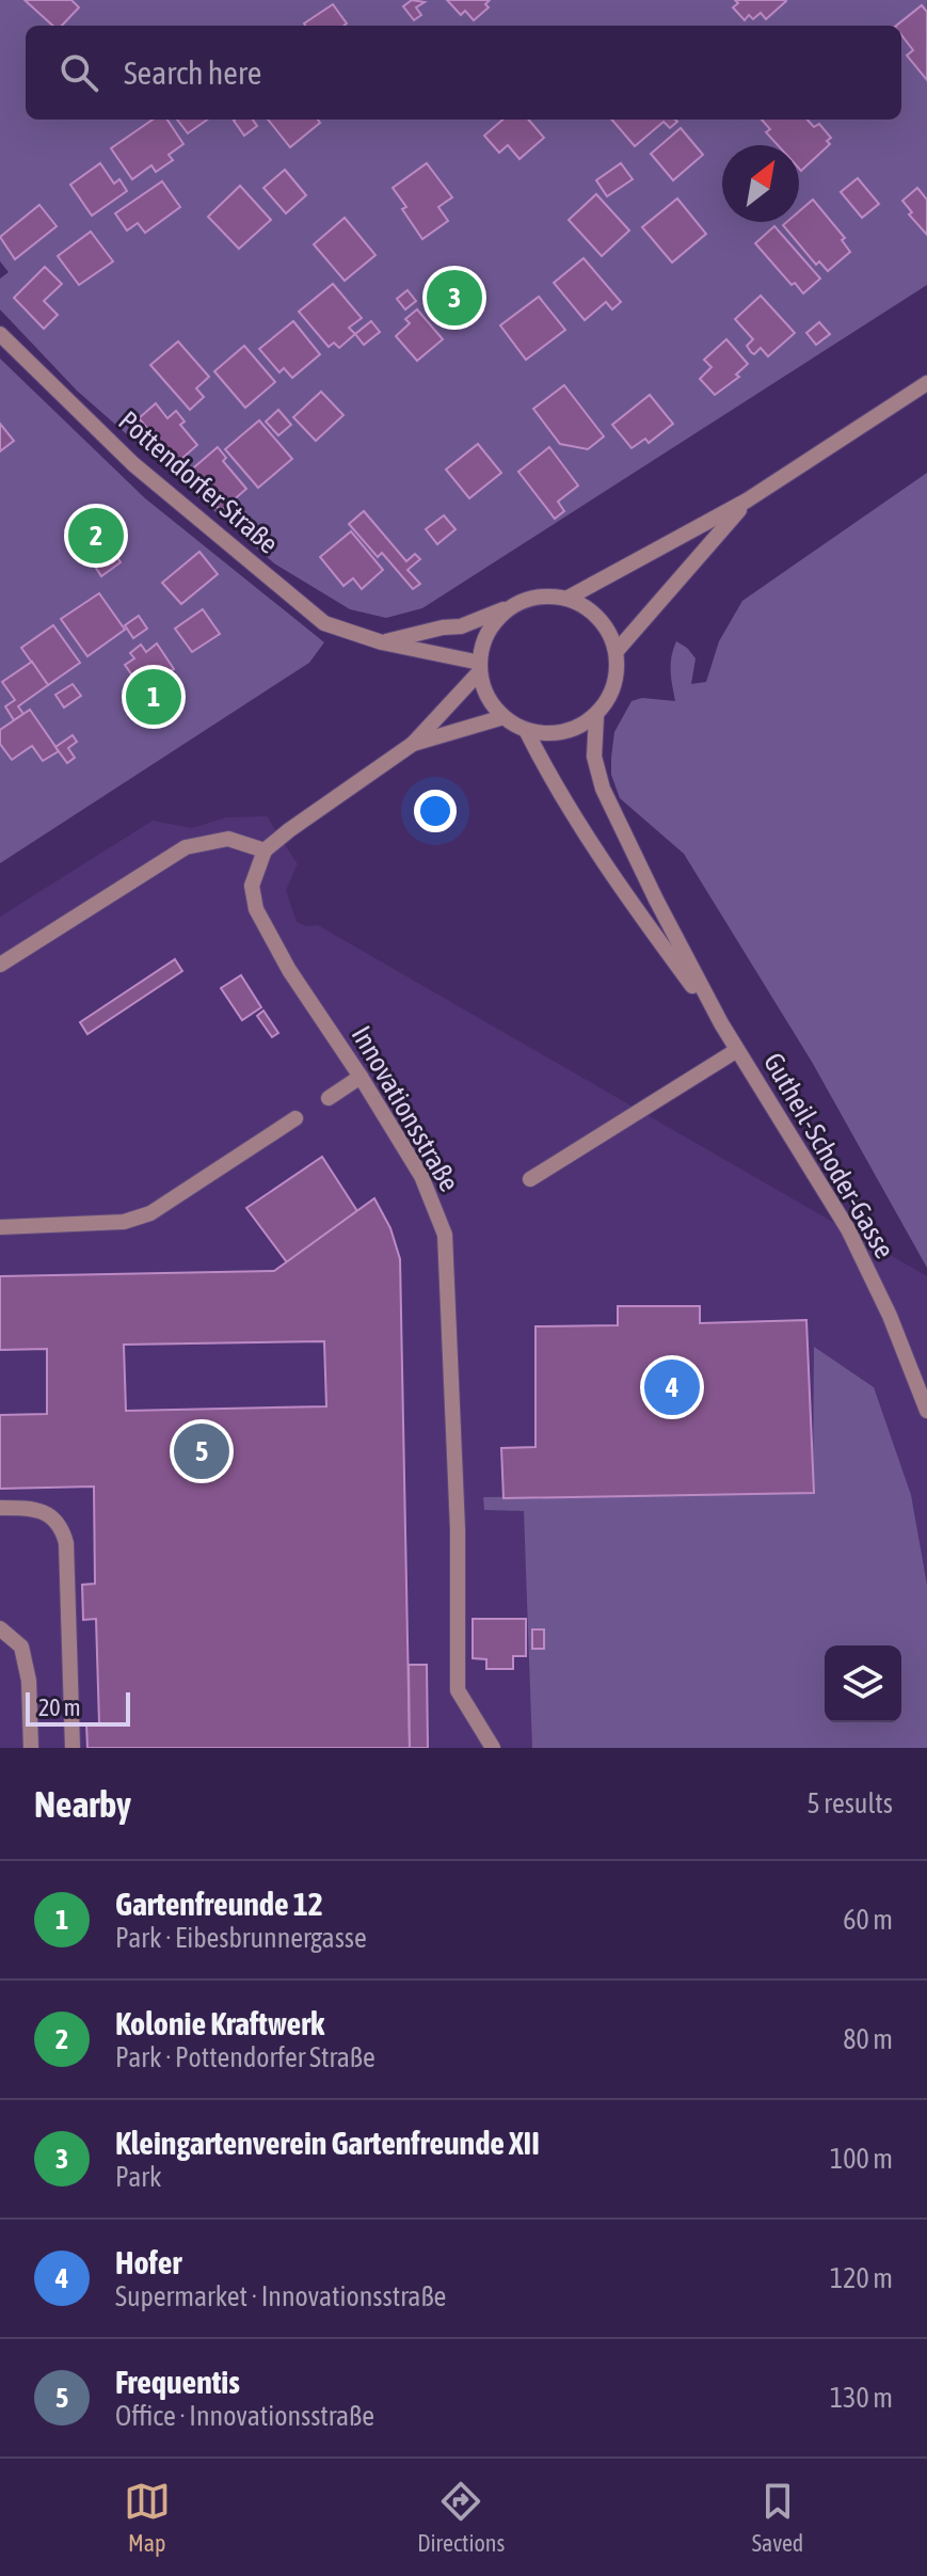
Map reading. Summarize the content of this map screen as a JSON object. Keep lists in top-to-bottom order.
{
  "streets": {
    "street": ["Pottendorfer Straße", "Innovationsstraße", "Gutheil-Schoder-Gasse"]
  },
  "crossings": [
    ["Pottendorfer Straße", "Gutheil-Schoder-Gasse"]
  ],
  "scale_bar": "20 m",
  "north": "top right",
  "page": {
    "search": "Search here",
    "pins": [
      "3",
      "2",
      "1",
      "4",
      "5"
    ],
    "scale": "20 m",
    "heading": ["Nearby", "5 results"],
    "list": [
      {
        "mark": "1",
        "name": "Gartenfreunde 12",
        "note": "Park · Eibesbrunnergasse",
        "value": "60 m"
      },
      {
        "mark": "2",
        "name": "Kolonie Kraftwerk",
        "note": "Park · Pottendorfer Straße",
        "value": "80 m"
      },
      {
        "mark": "3",
        "name": "Kleingartenverein Gartenfreunde XII",
        "note": "Park",
        "value": "100 m"
      },
      {
        "mark": "4",
        "name": "Hofer",
        "note": "Supermarket · Innovationsstraße",
        "value": "120 m"
      },
      {
        "mark": "5",
        "name": "Frequentis",
        "note": "Office · Innovationsstraße",
        "value": "130 m"
      }
    ],
    "nav": ["Map", "Directions", "Saved"]
  }
}
